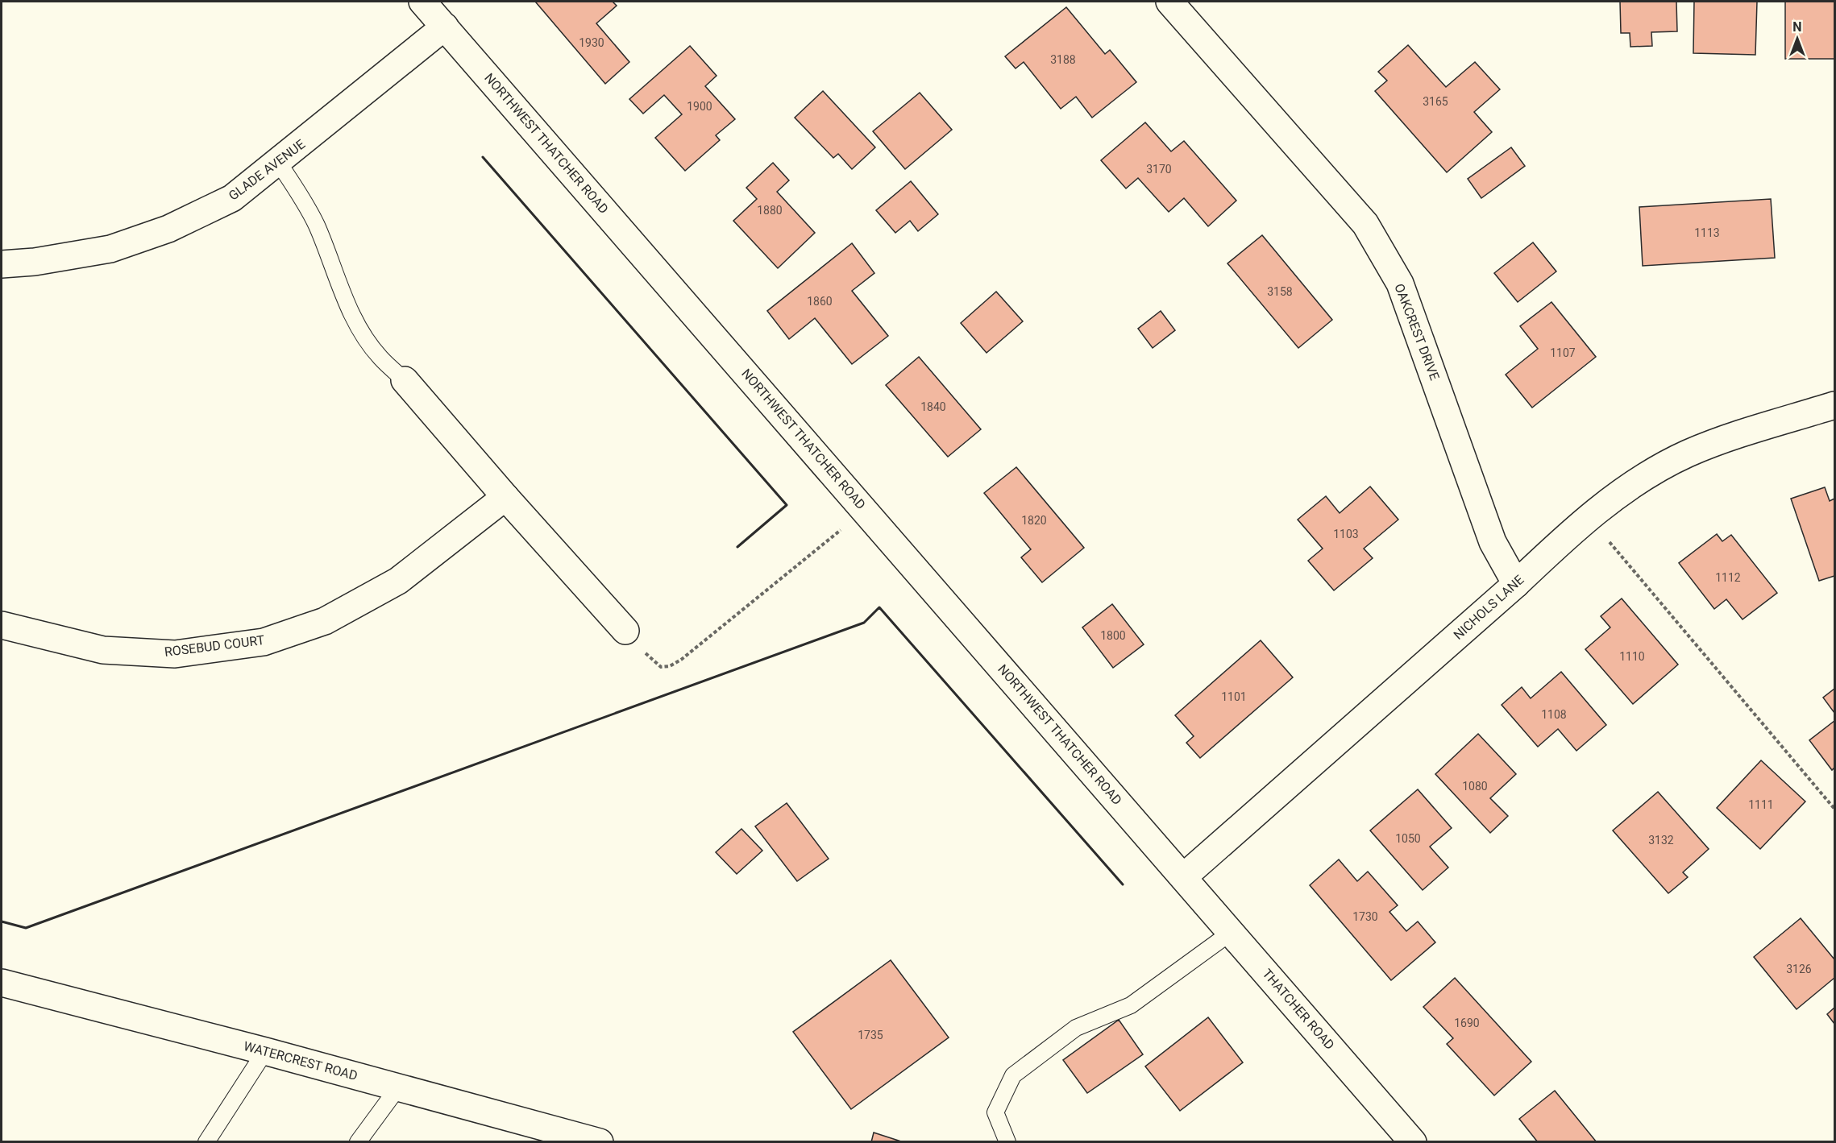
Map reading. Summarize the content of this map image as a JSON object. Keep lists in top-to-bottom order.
{
  "streets": {
    "street": [
      "NORTHWEST THATCHER ROAD",
      "GLADE AVENUE",
      "OAKCREST DRIVE",
      "NICHOLS LANE",
      "ROSEBUD COURT",
      "THATCHER ROAD",
      "WATERCREST ROAD"
    ]
  },
  "crossings": [
    ["NORTHWEST THATCHER ROAD", "GLADE AVENUE"],
    ["NORTHWEST THATCHER ROAD", "NICHOLS LANE"],
    ["NORTHWEST THATCHER ROAD", "THATCHER ROAD"],
    ["OAKCREST DRIVE", "NICHOLS LANE"],
    ["NICHOLS LANE", "THATCHER ROAD"]
  ],
  "house_numbers": [
    "1930",
    "3188",
    "3165",
    "1900",
    "3170",
    "1880",
    "1113",
    "3158",
    "1860",
    "1107",
    "1840",
    "1820",
    "1103",
    "1112",
    "1800",
    "1110",
    "1101",
    "1108",
    "1080",
    "1111",
    "1050",
    "3132",
    "1730",
    "3126",
    "1690",
    "1735"
  ],
  "north": "top"
}
